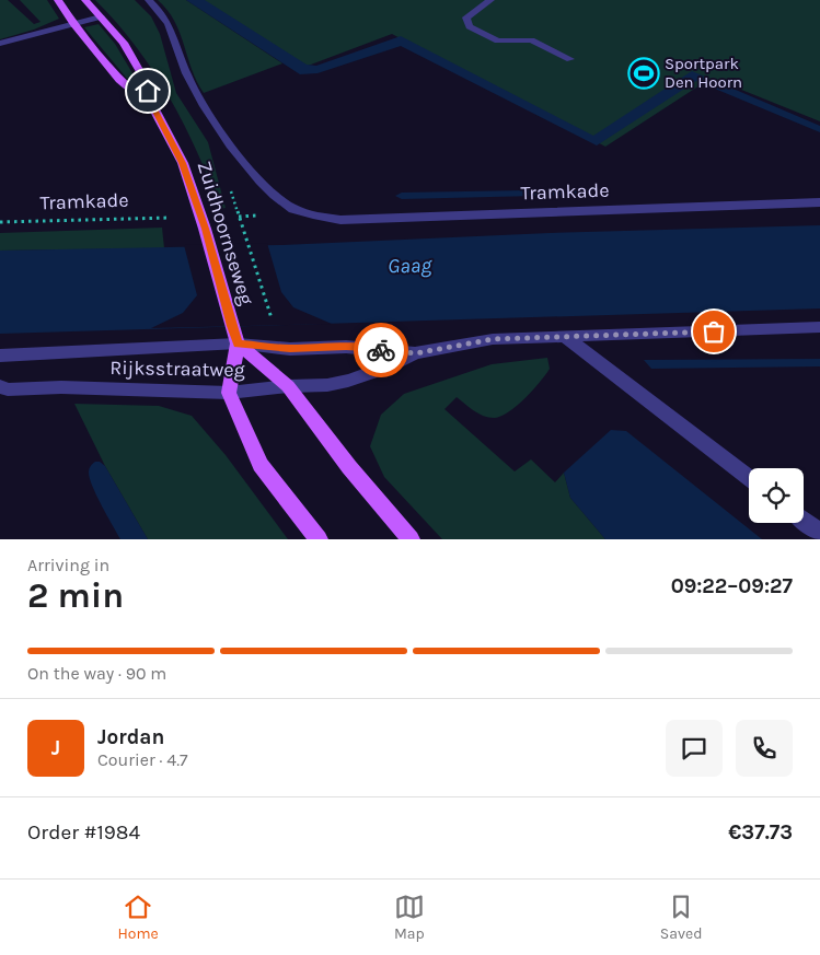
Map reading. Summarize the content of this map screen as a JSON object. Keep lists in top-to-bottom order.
{
  "streets": {
    "main road": ["Zuidhoornseweg"],
    "street": ["Tramkade", "Rijksstraatweg"]
  },
  "crossings": [
    ["Tramkade", "Zuidhoornseweg"],
    ["Zuidhoornseweg", "Rijksstraatweg"]
  ],
  "water": ["Gaag"],
  "places": {
    "sports": ["Sportpark Den Hoorn"]
  },
  "page": {
    "heading": ["2 min", "Arriving in", "09:22–09:27"],
    "panel": [
      "Jordan",
      "Courier · 4.7",
      "Order #1984",
      "€37.73"
    ],
    "bar": "On the way · 90 m",
    "round": "J",
    "tabs": ["Home", "Map", "Saved"]
  }
}
